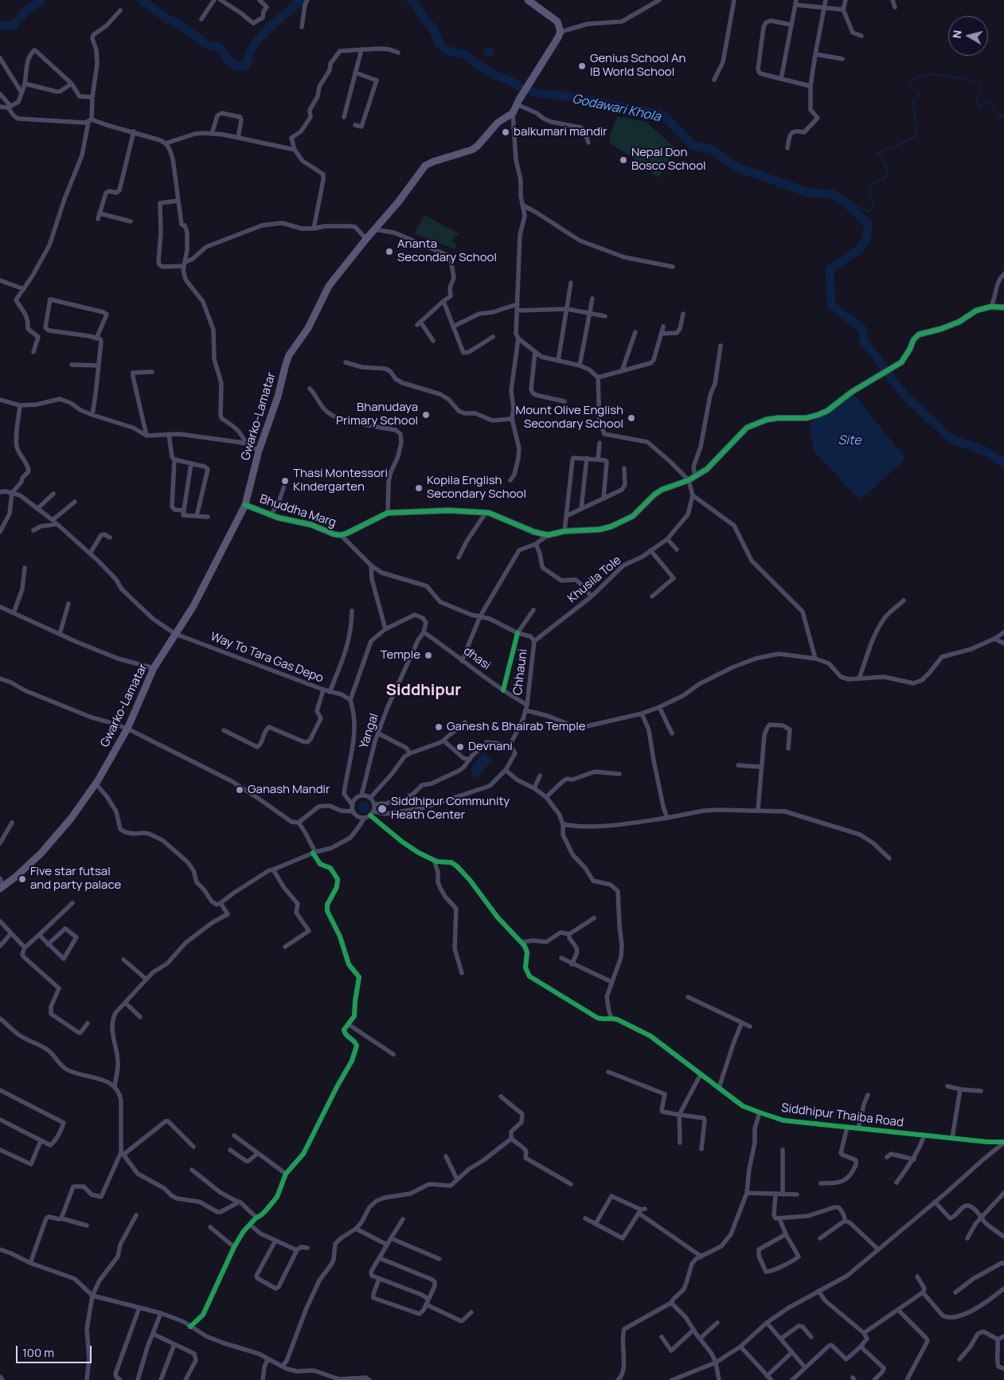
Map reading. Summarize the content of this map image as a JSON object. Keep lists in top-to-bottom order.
{
  "streets": {
    "main road": ["Gwarko-Lamatar"],
    "street": [
      "Bhuddha Marg",
      "Khusila Tole",
      "Way To Tara Gas Depo",
      "dhasi",
      "Chhauni",
      "Yangal",
      "Siddhipur Thaiba Road"
    ]
  },
  "crossings": [
    ["Gwarko-Lamatar", "Bhuddha Marg"],
    ["Gwarko-Lamatar", "Way To Tara Gas Depo"],
    ["Khusila Tole", "Chhauni"],
    ["dhasi", "Chhauni"],
    ["dhasi", "Yangal"]
  ],
  "districts": ["Siddhipur"],
  "water": ["Godawari Khola", "Site"],
  "places": [
    "Genius School An IB World School",
    "balkumari mandir",
    "Nepal Don Bosco School",
    "Ananta Secondary School",
    "Bhanudaya Primary School",
    "Mount Olive English Secondary School",
    "Thasi Montessori Kindergarten",
    "Kopila English Secondary School",
    "Temple",
    "Ganesh & Bhairab Temple",
    "Devnani",
    "Ganash Mandir",
    "Siddhipur Community Heath Center",
    "Five star futsal and party palace"
  ],
  "scale_bar": "100 m",
  "north": "left"
}
